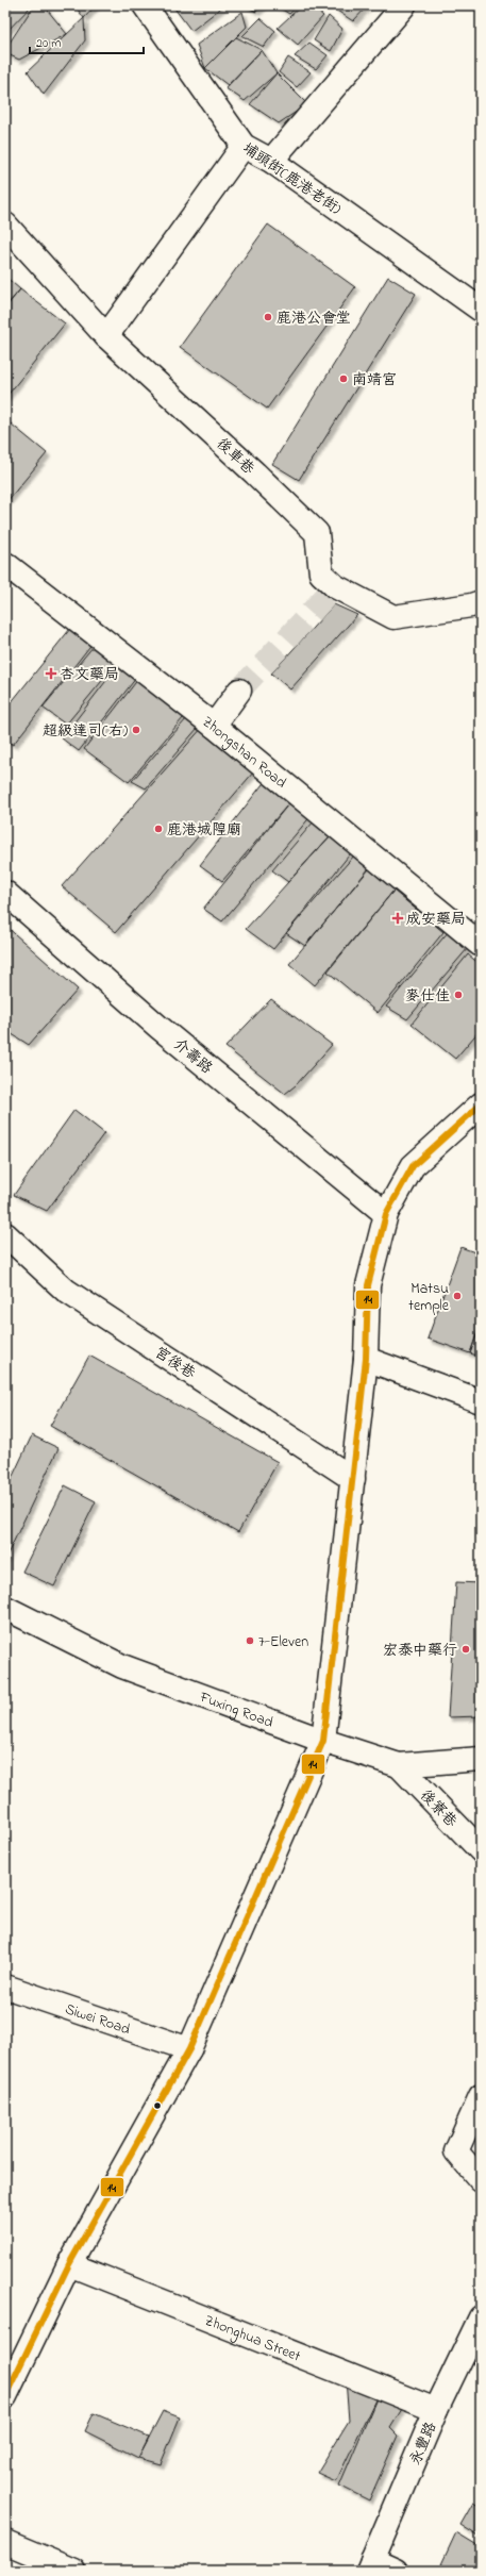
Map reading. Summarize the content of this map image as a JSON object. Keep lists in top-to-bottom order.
{
  "streets": {
    "street": [
      "埔頭街(鹿港老街)",
      "後車巷",
      "Zhongshan Road",
      "介壽路",
      "宮後巷",
      "Fuxing Road",
      "後寮巷",
      "Siwei Road",
      "Zhonghua Street",
      "永豐路"
    ]
  },
  "crossings": [
    ["Fuxing Road", "後寮巷"],
    ["Zhonghua Street", "永豐路"]
  ],
  "places": {
    "other": [
      "鹿港公會堂",
      "南靖宮",
      "超級達司(右)",
      "鹿港城隍廟",
      "麥仕佳",
      "Matsu temple",
      "7-Eleven",
      "宏泰中藥行"
    ],
    "health": ["杏文藥局", "成安藥局"]
  },
  "lines": ["transit line 14"],
  "scale_bar": "20 m"
}
